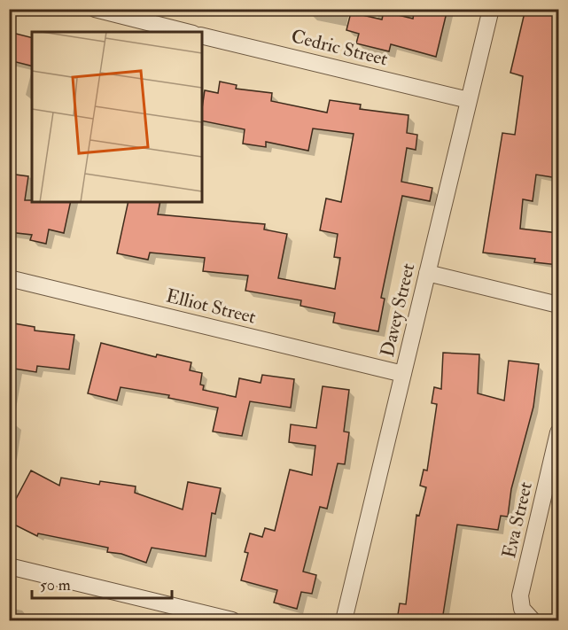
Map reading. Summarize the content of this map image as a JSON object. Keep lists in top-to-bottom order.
{
  "streets": {
    "street": [
      "Cedric Street",
      "Elliot Street",
      "Davey Street",
      "Eva Street"
    ]
  },
  "crossings": [
    ["Cedric Street", "Davey Street"],
    ["Elliot Street", "Davey Street"]
  ],
  "scale_bar": "50 m"
}
